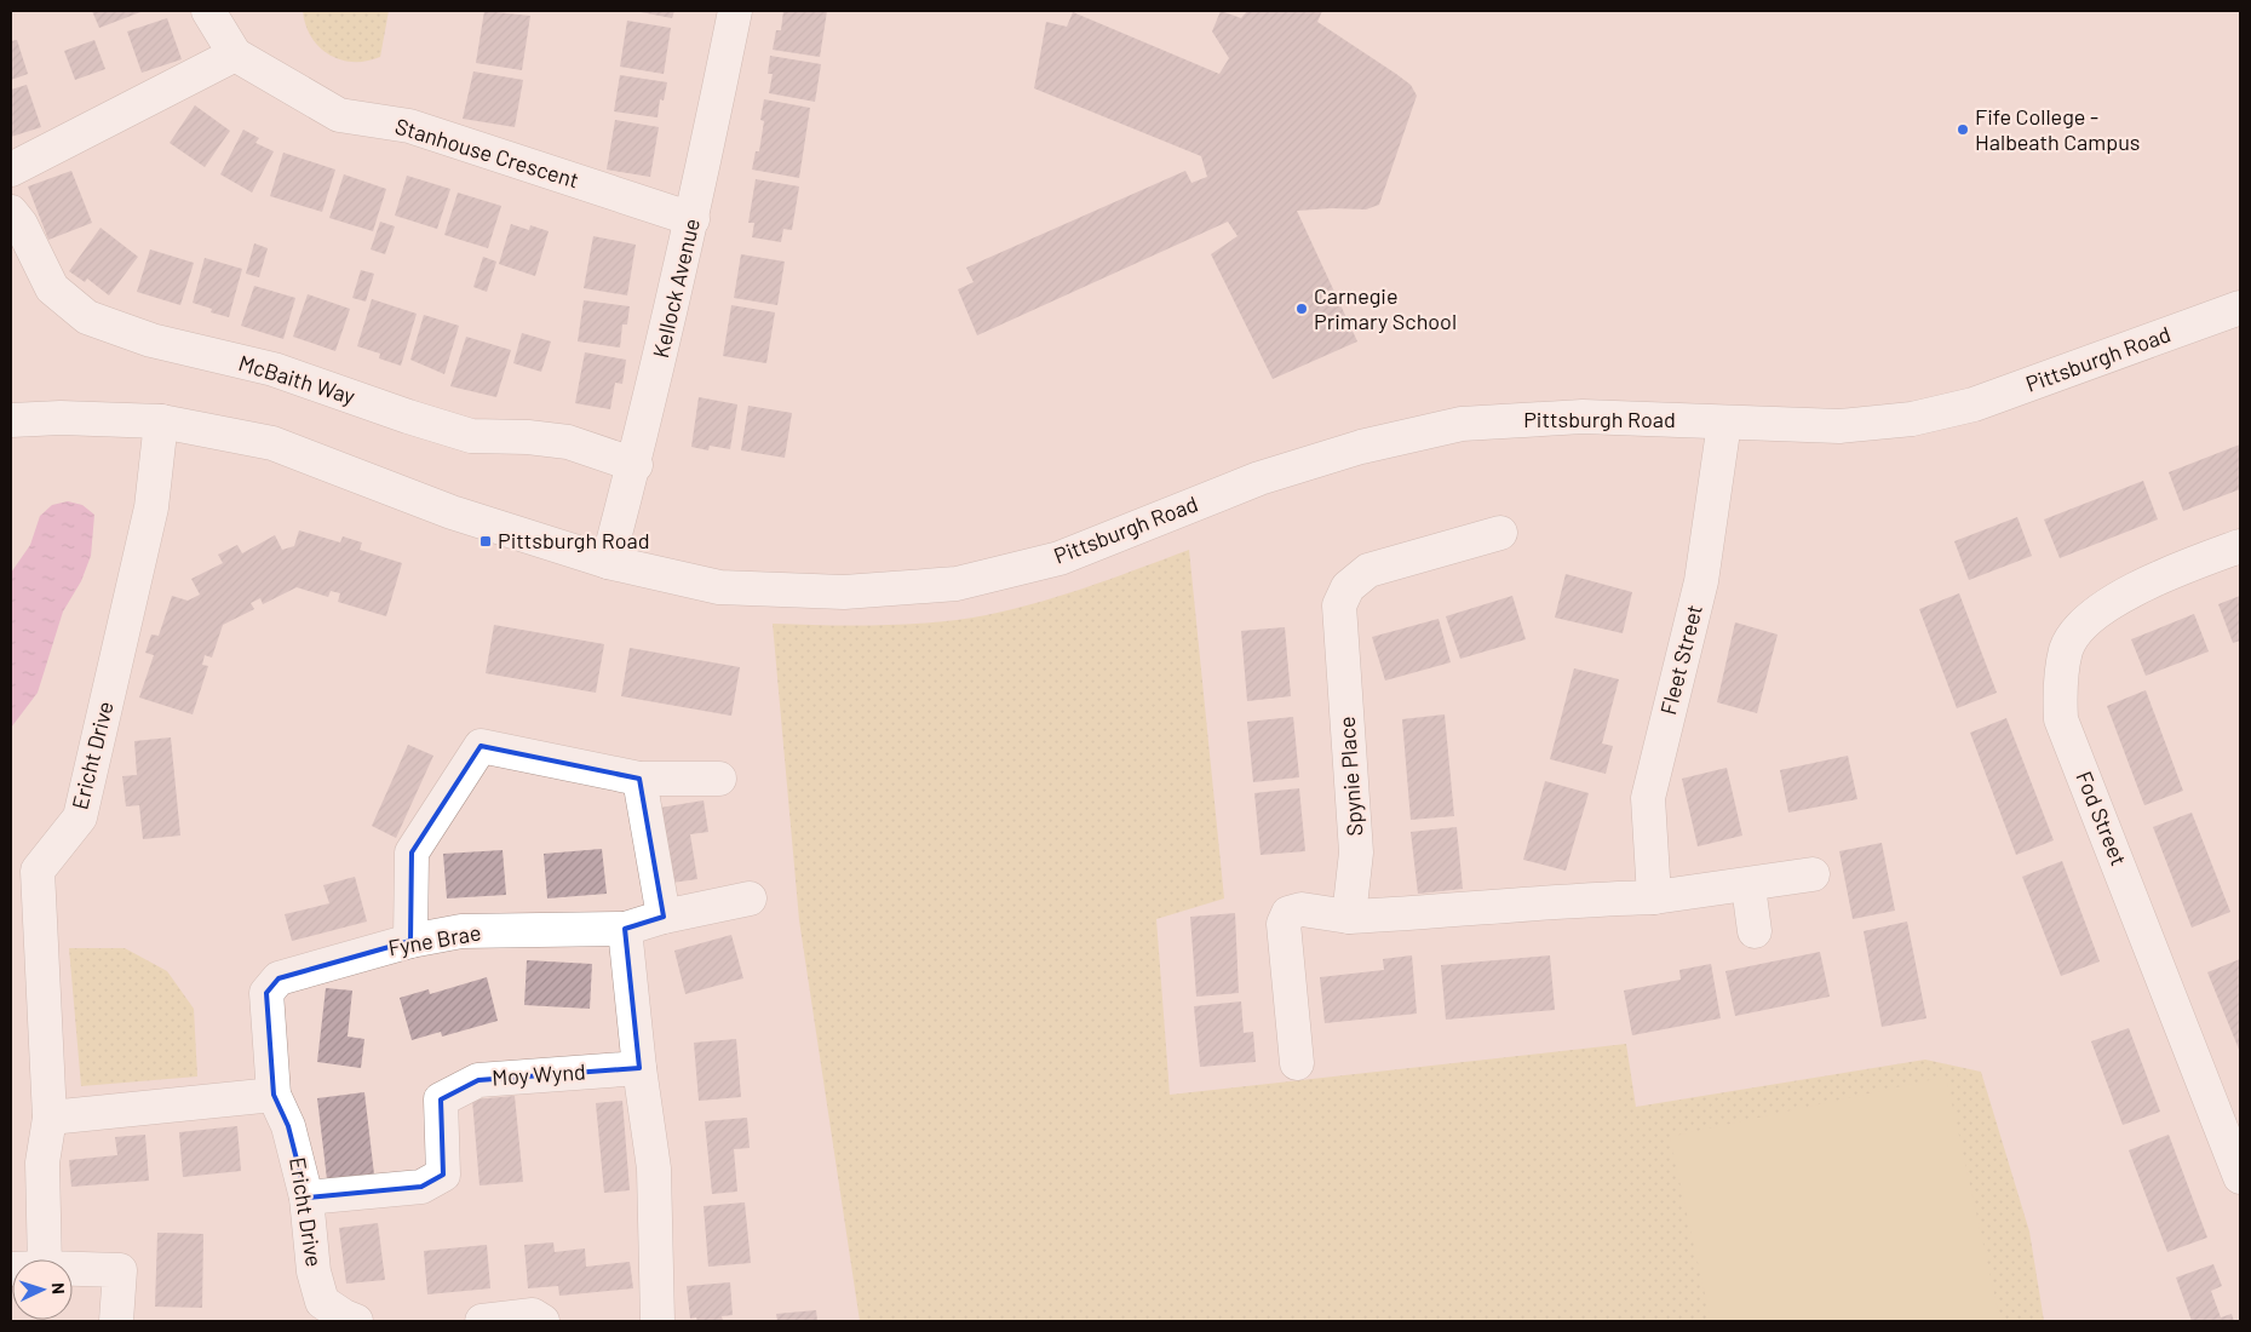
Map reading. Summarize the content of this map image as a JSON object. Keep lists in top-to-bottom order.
{
  "streets": {
    "street": [
      "Stanhouse Crescent",
      "Kellock Avenue",
      "Pittsburgh Road",
      "McBaith Way",
      "Fleet Street",
      "Ericht Drive",
      "Spynie Place",
      "Fod Street",
      "Fyne Brae",
      "Moy Wynd"
    ]
  },
  "crossings": [
    ["Stanhouse Crescent", "Kellock Avenue"],
    ["Kellock Avenue", "Pittsburgh Road"],
    ["Kellock Avenue", "McBaith Way"],
    ["Pittsburgh Road", "Fleet Street"],
    ["Pittsburgh Road", "Ericht Drive"],
    ["Ericht Drive", "Fyne Brae"],
    ["Ericht Drive", "Moy Wynd"]
  ],
  "places": {
    "other": ["Fife College - Halbeath Campus", "Carnegie Primary School"],
    "transit": ["Pittsburgh Road"]
  },
  "north": "right"
}
